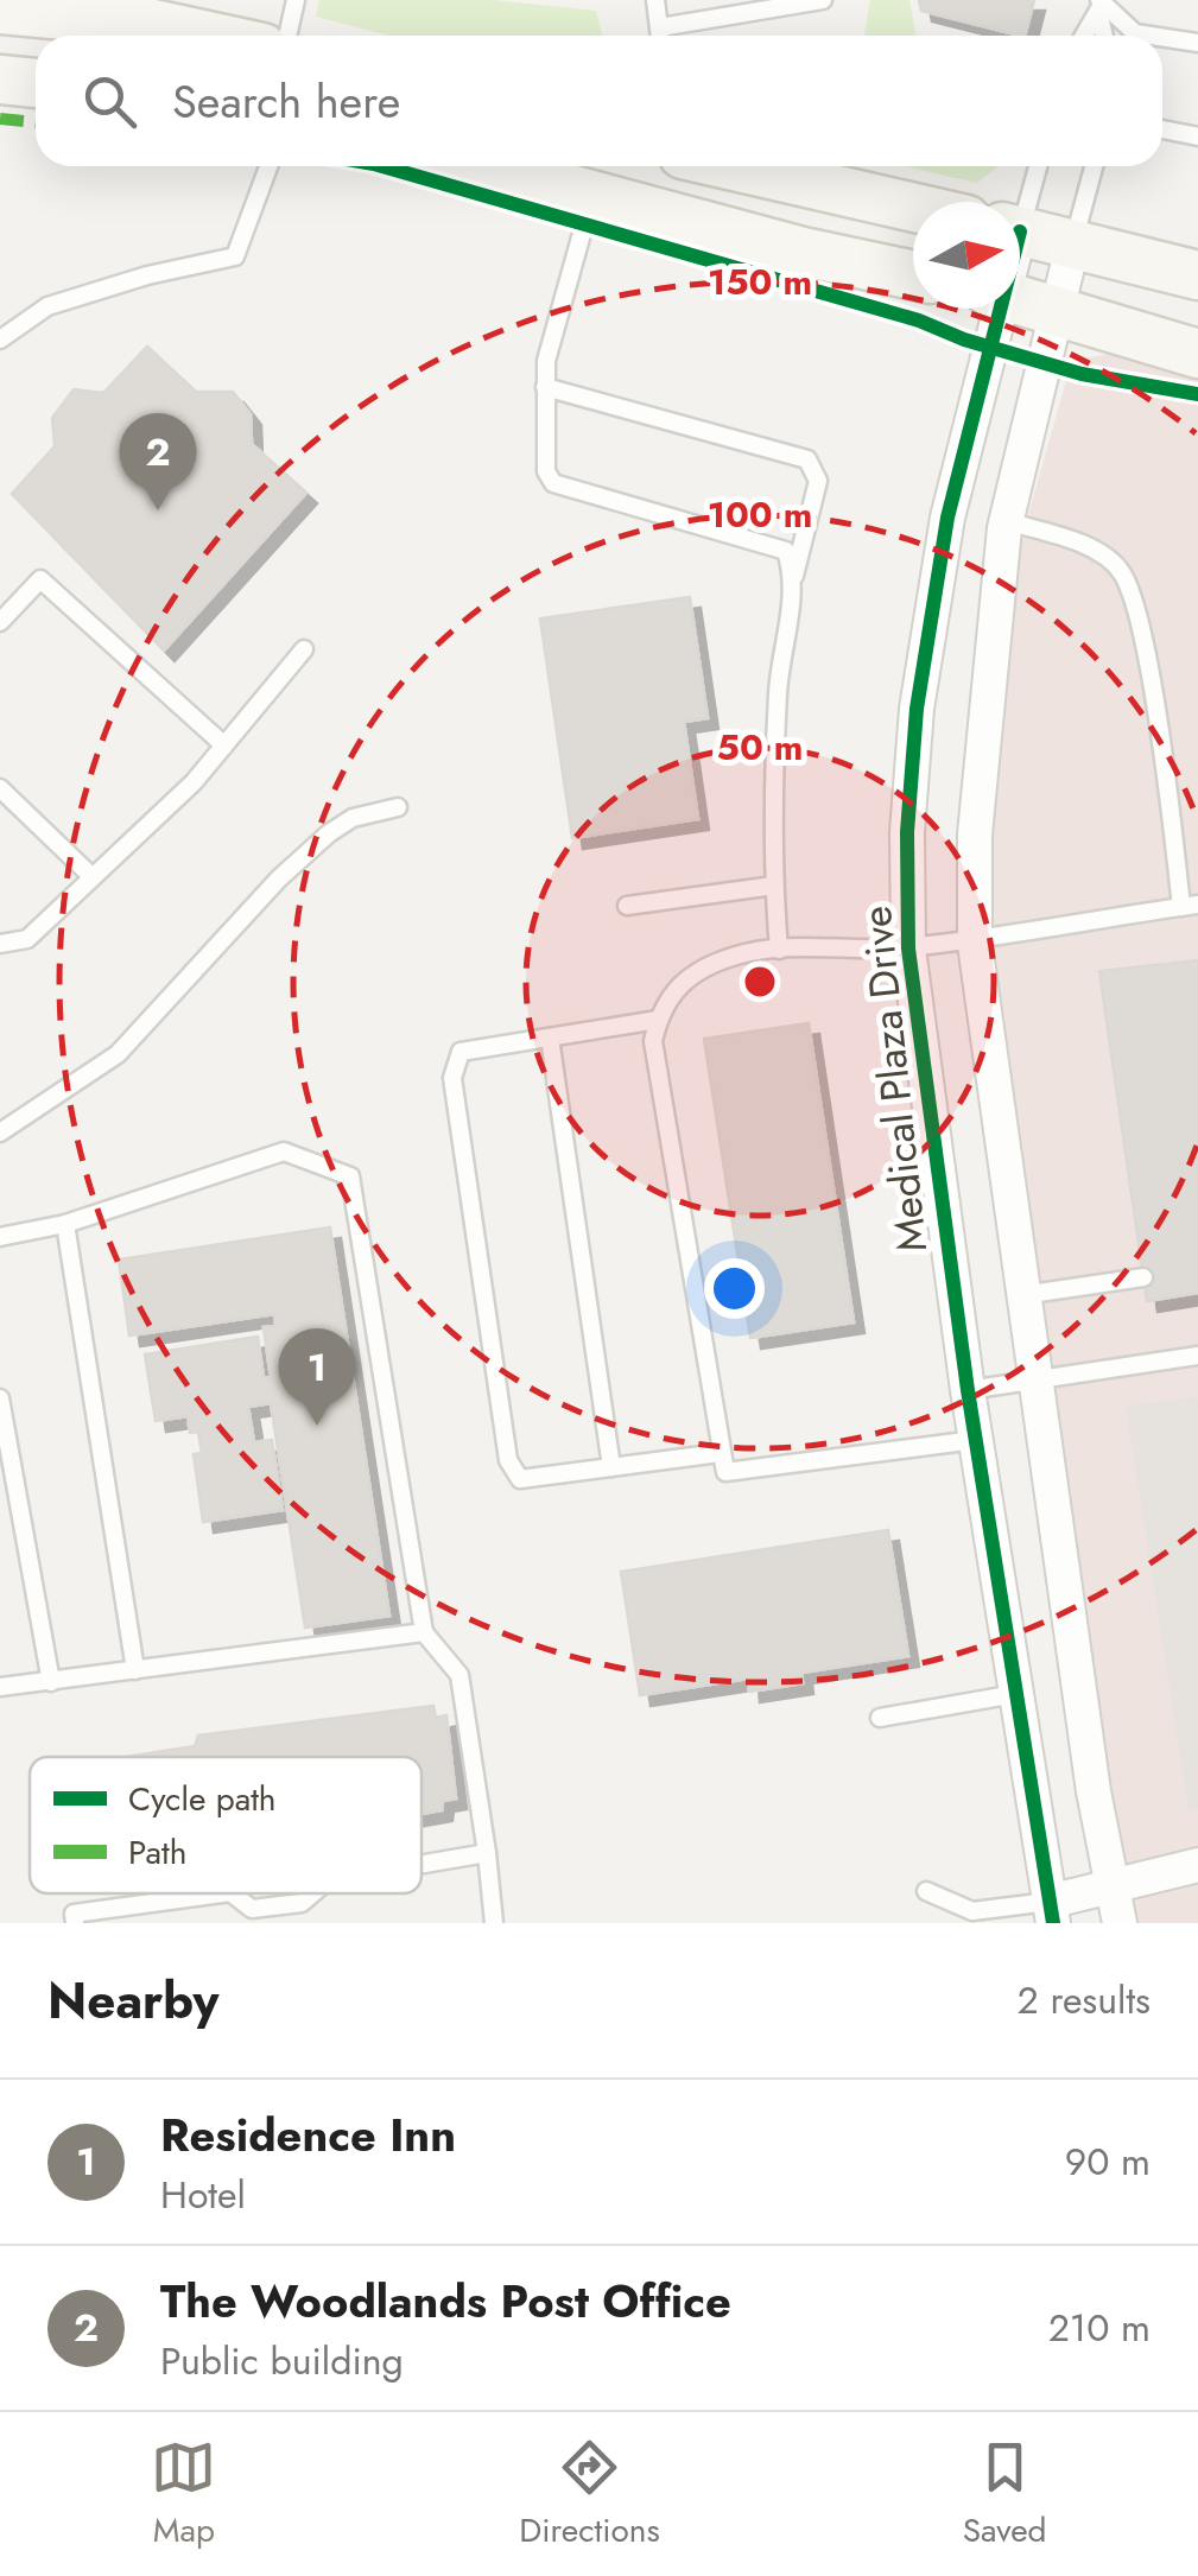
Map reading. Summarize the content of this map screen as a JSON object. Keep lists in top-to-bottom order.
{
  "streets": {
    "street": ["Medical Plaza Drive"]
  },
  "legend": ["Cycle path", "Path"],
  "north": "right",
  "page": {
    "search": "Search here",
    "pins": ["2", "1"],
    "heading": ["Nearby", "2 results"],
    "list": [
      {
        "mark": "1",
        "name": "Residence Inn",
        "note": "Hotel",
        "value": "90 m"
      },
      {
        "mark": "2",
        "name": "The Woodlands Post Office",
        "note": "Public building",
        "value": "210 m"
      }
    ],
    "nav": ["Map", "Directions", "Saved"]
  },
  "rings": ["150 m", "100 m", "50 m"]
}
